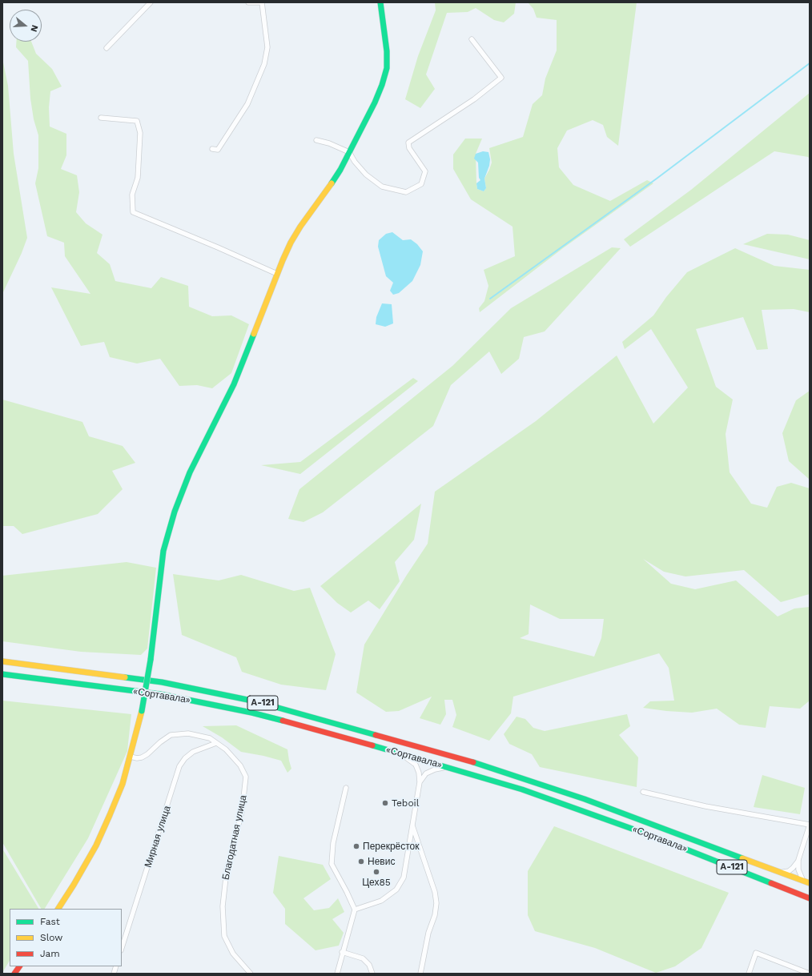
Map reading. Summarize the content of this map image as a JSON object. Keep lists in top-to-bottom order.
{
  "streets": {
    "main road": ["«Сортавала»", "А-121"],
    "street": ["Мирная улица", "Благодатная улица"]
  },
  "crossings": [
    ["Мирная улица", "Благодатная улица"]
  ],
  "places": [
    "Teboil",
    "Перекрёсток",
    "Невис",
    "Цех85"
  ],
  "legend": ["Fast", "Slow", "Jam"],
  "north": "right"
}
